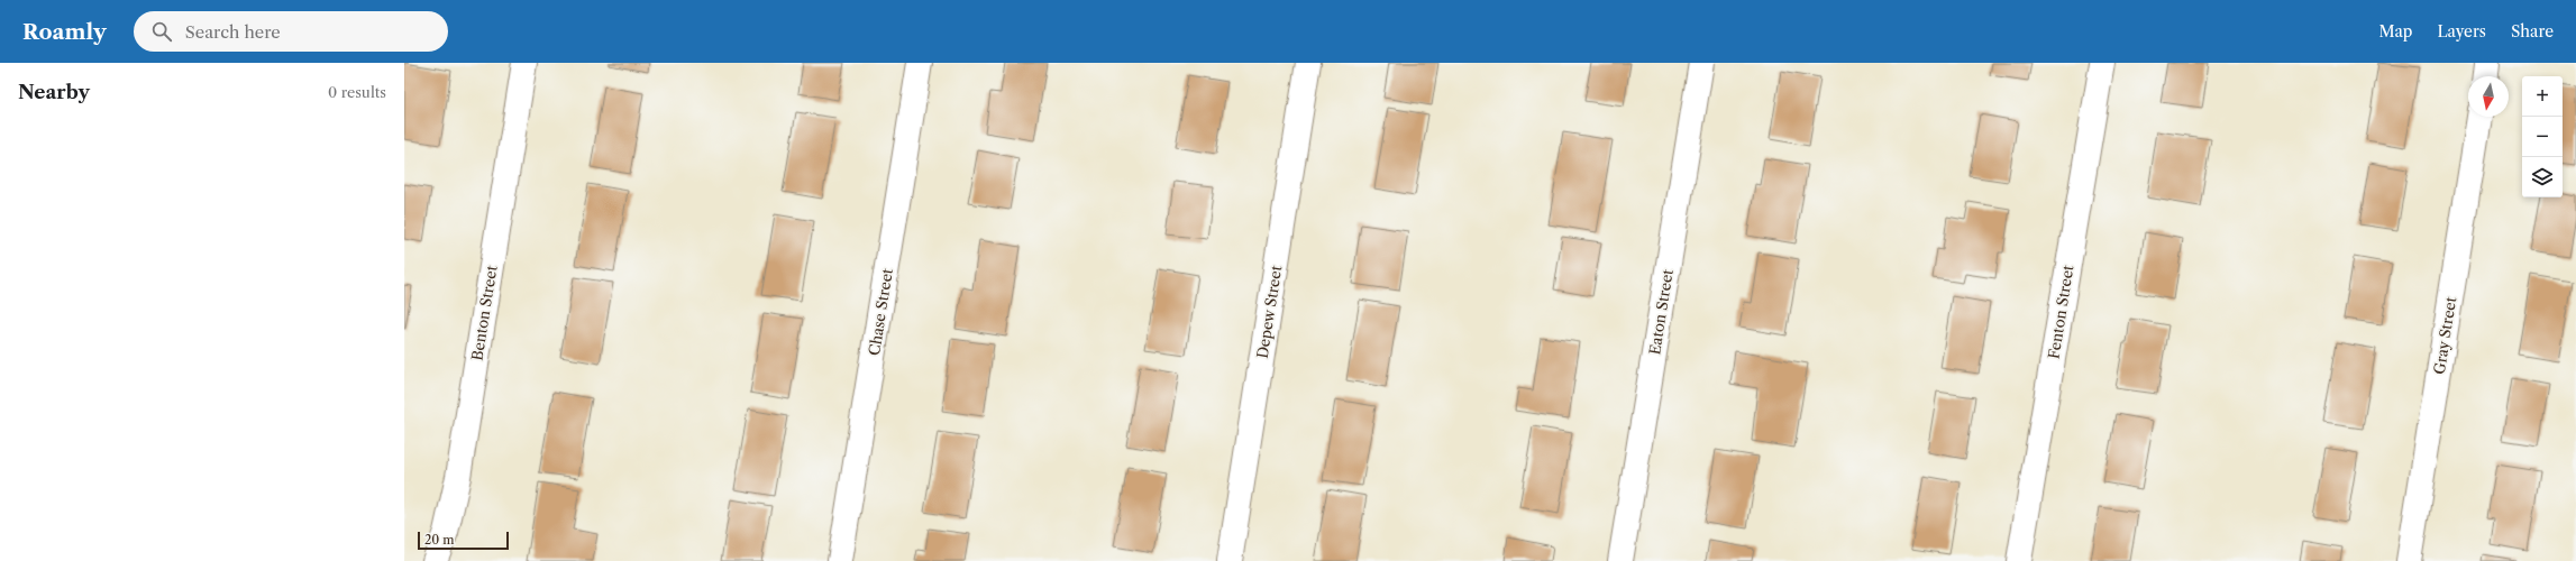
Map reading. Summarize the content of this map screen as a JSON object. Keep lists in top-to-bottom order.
{
  "streets": {
    "street": [
      "Chase Street",
      "Depew Street",
      "Eaton Street",
      "Fenton Street",
      "Benton Street",
      "Gray Street"
    ]
  },
  "scale_bar": "20 m",
  "north": "bottom",
  "page": {
    "header": "Roamly",
    "search": "Search here",
    "nav": ["Map", "Layers", "Share"],
    "heading": ["Nearby", "0 results"],
    "map_buttons": ["+", "−"],
    "scale": "20 m"
  }
}
